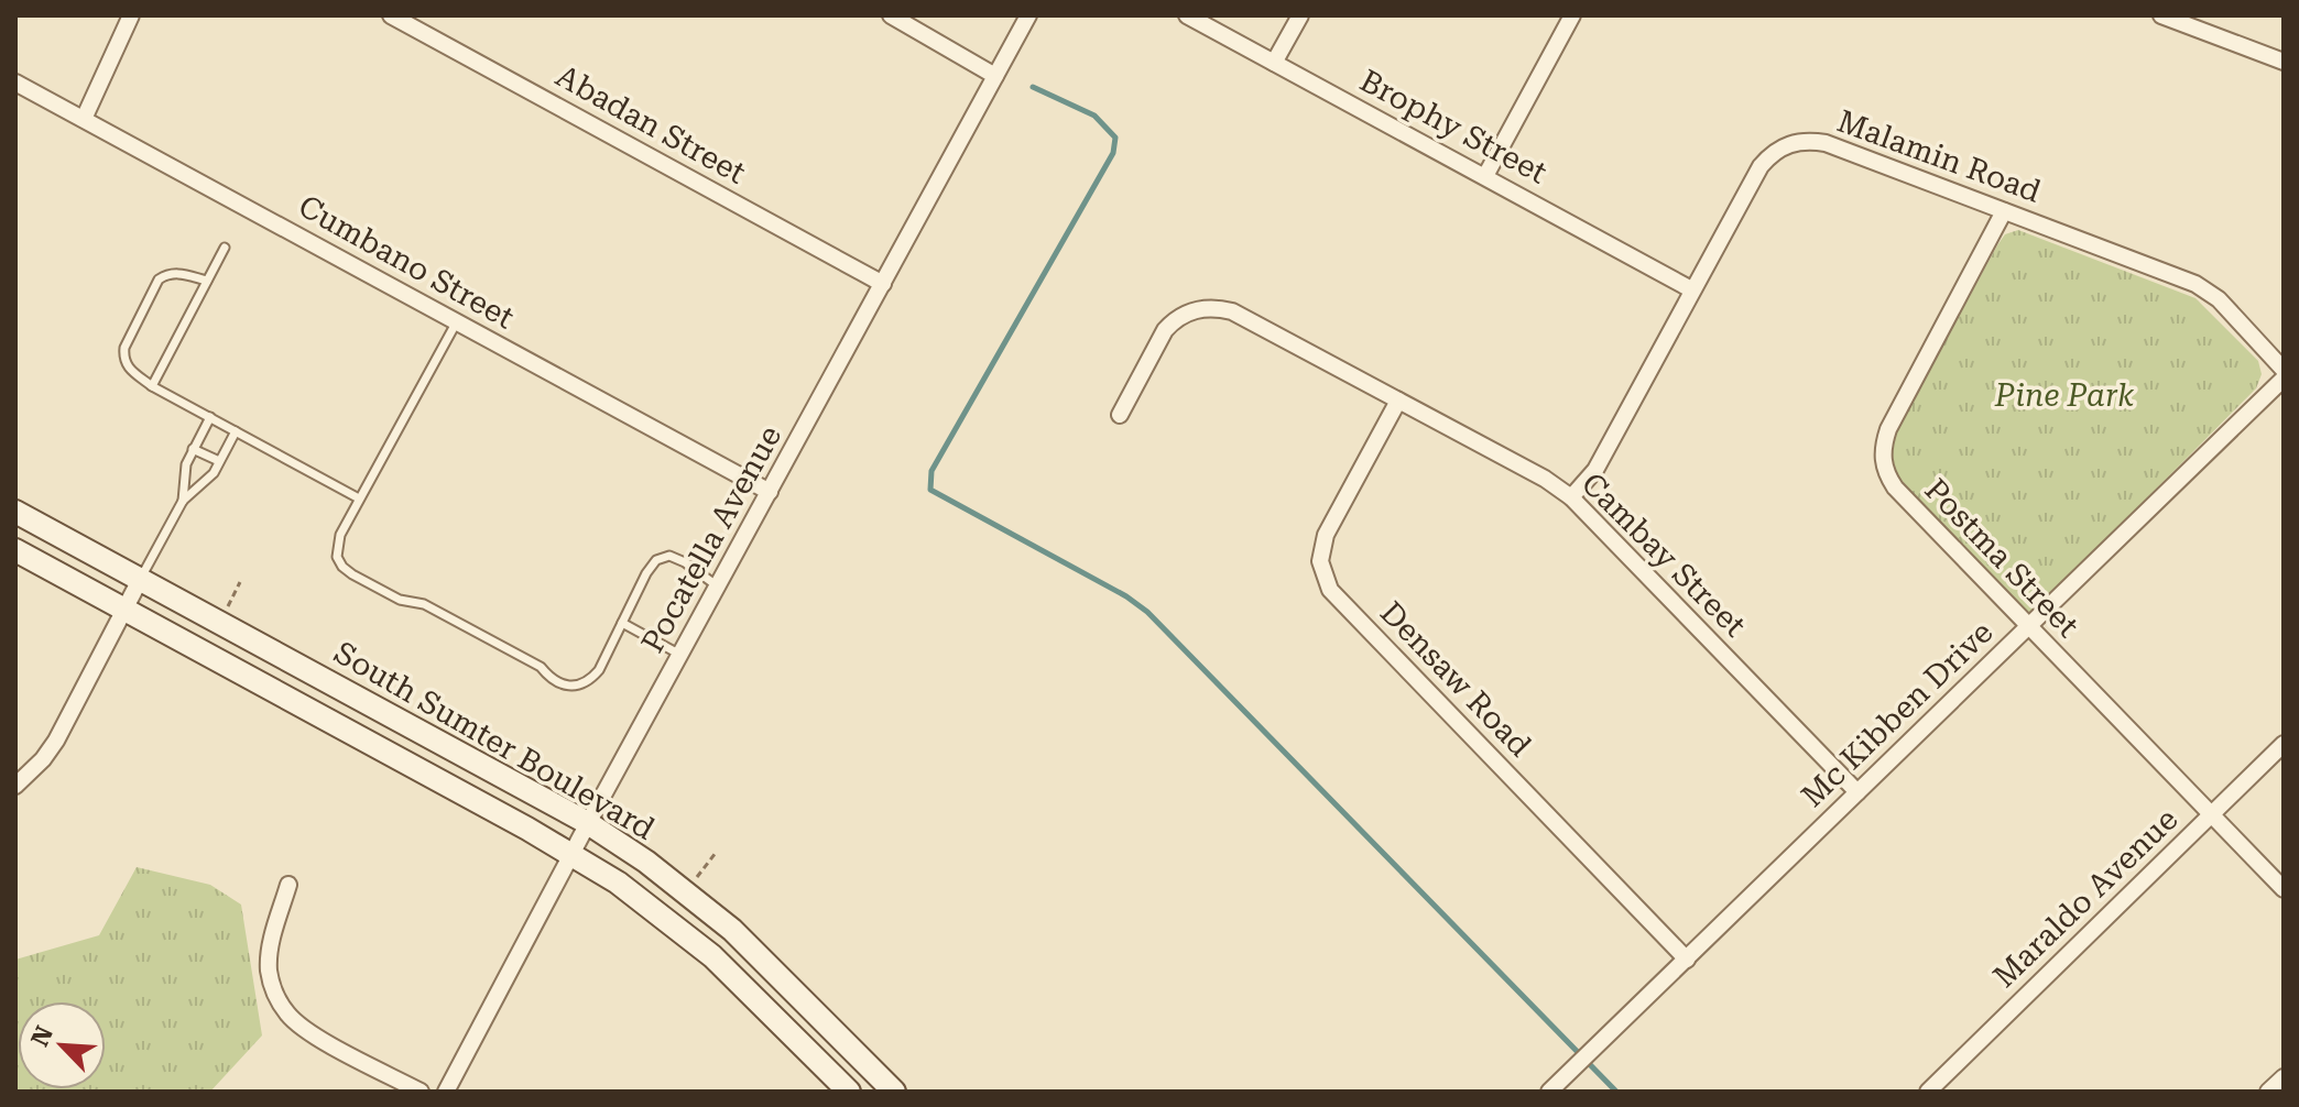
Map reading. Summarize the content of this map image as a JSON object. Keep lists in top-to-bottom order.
{
  "streets": {
    "main road": ["South Sumter Boulevard"],
    "street": [
      "Abadan Street",
      "Brophy Street",
      "Malamin Road",
      "Cumbano Street",
      "Pocatella Avenue",
      "Cambay Street",
      "Postma Street",
      "Densaw Road",
      "Mc Kibben Drive",
      "Maraldo Avenue"
    ]
  },
  "crossings": [
    ["Abadan Street", "Pocatella Avenue"],
    ["Brophy Street", "Malamin Road"],
    ["Malamin Road", "Cambay Street"],
    ["Malamin Road", "Postma Street"],
    ["Cumbano Street", "Pocatella Avenue"],
    ["Pocatella Avenue", "South Sumter Boulevard"],
    ["Cambay Street", "Densaw Road"],
    ["Cambay Street", "Mc Kibben Drive"],
    ["Postma Street", "Mc Kibben Drive"],
    ["Postma Street", "Maraldo Avenue"],
    ["Densaw Road", "Mc Kibben Drive"]
  ],
  "parks": ["Pine Park"],
  "north": "top left"
}
